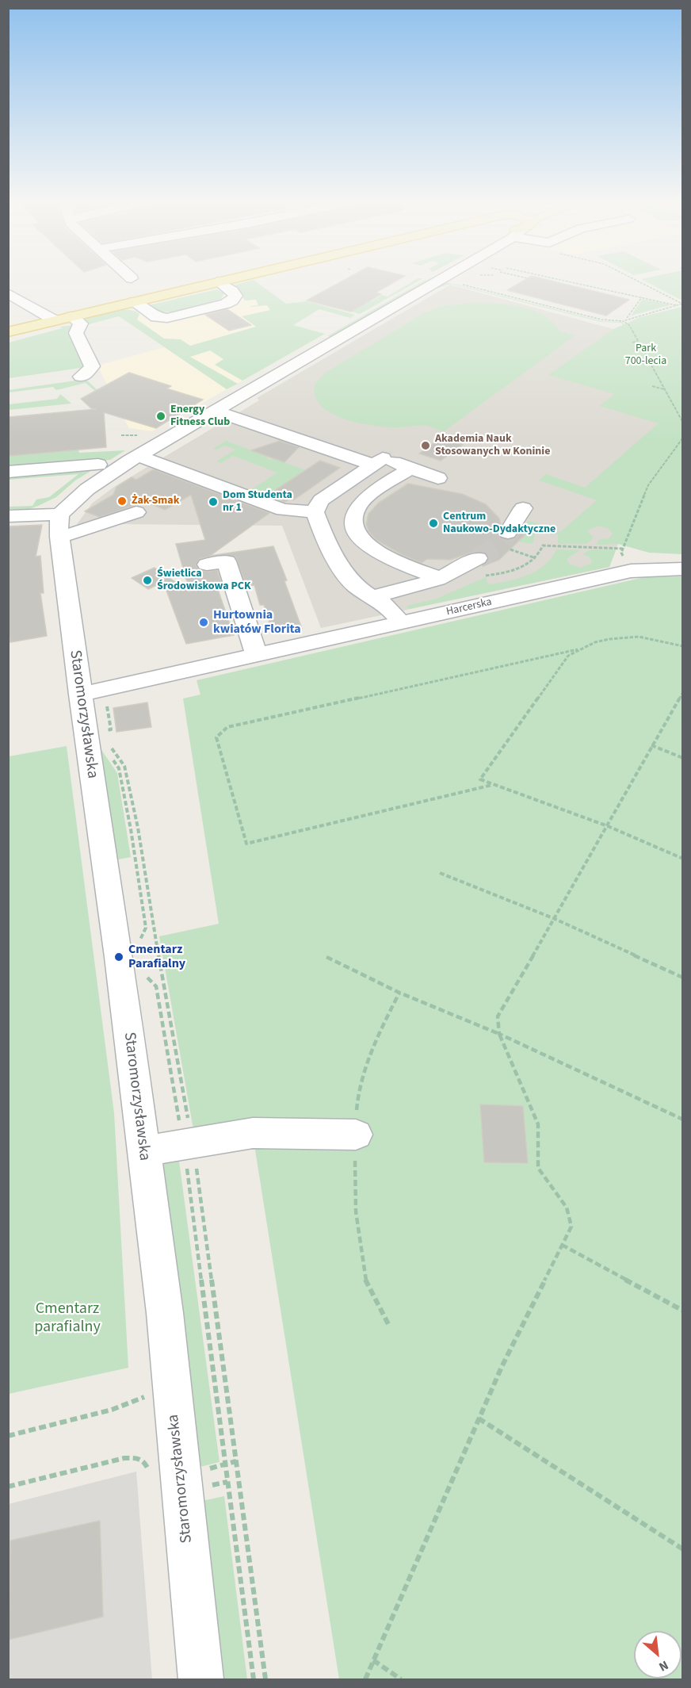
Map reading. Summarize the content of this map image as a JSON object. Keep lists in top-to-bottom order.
{
  "streets": {
    "street": ["Harcerska", "Staromorzysławska"]
  },
  "crossings": [
    ["Harcerska", "Staromorzysławska"]
  ],
  "parks": ["Park 700-lecia", "Cmentarz parafialny"],
  "places": [
    "Energy Fitness Club",
    "Akademia Nauk Stosowanych w Koninie",
    "Żak-Smak",
    "Dom Studenta nr 1",
    "Centrum Naukowo-Dydaktyczne",
    "Świetlica Środowiskowa PCK",
    "Hurtownia kwiatów Florita",
    "Cmentarz Parafialny"
  ],
  "north": "bottom right"
}
